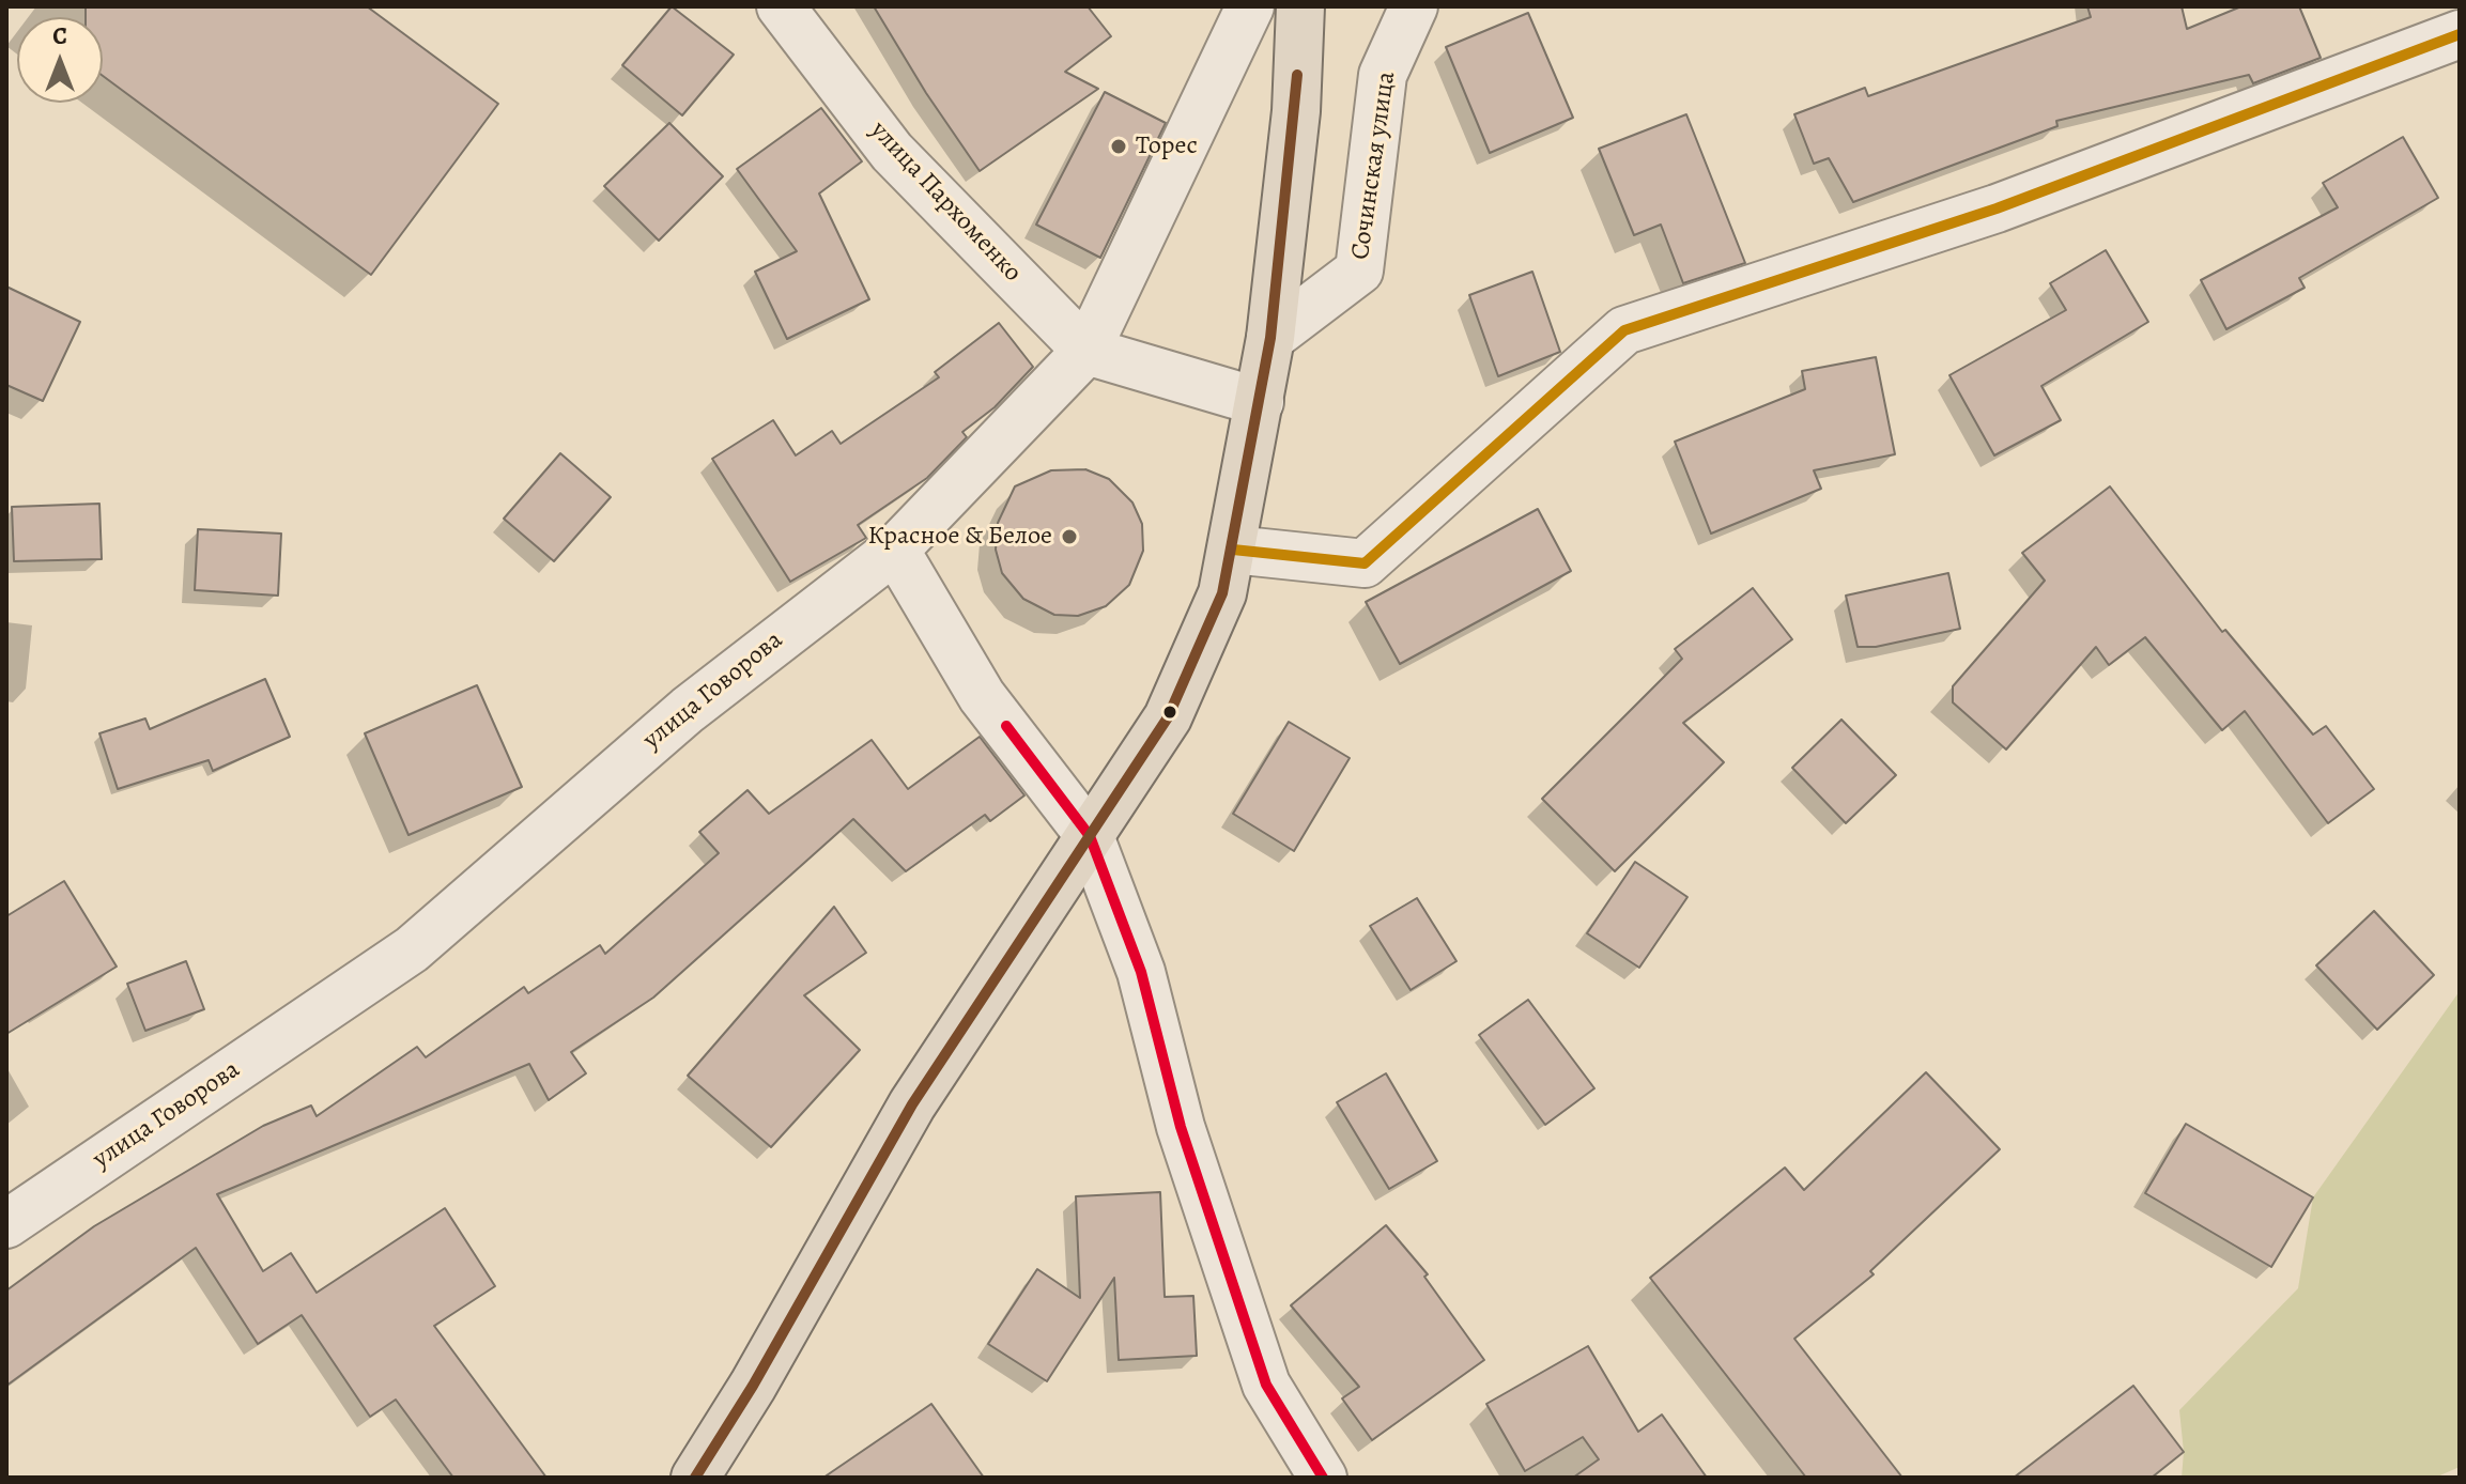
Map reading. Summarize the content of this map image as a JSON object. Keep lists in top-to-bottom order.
{
  "streets": {
    "street": ["Сочинская улица", "улица Пархоменко", "улица Говорова"]
  },
  "crossings": [
    ["улица Пархоменко", "улица Говорова"]
  ],
  "places": ["Торес", "Красное & Белое"],
  "north": "top"
}
